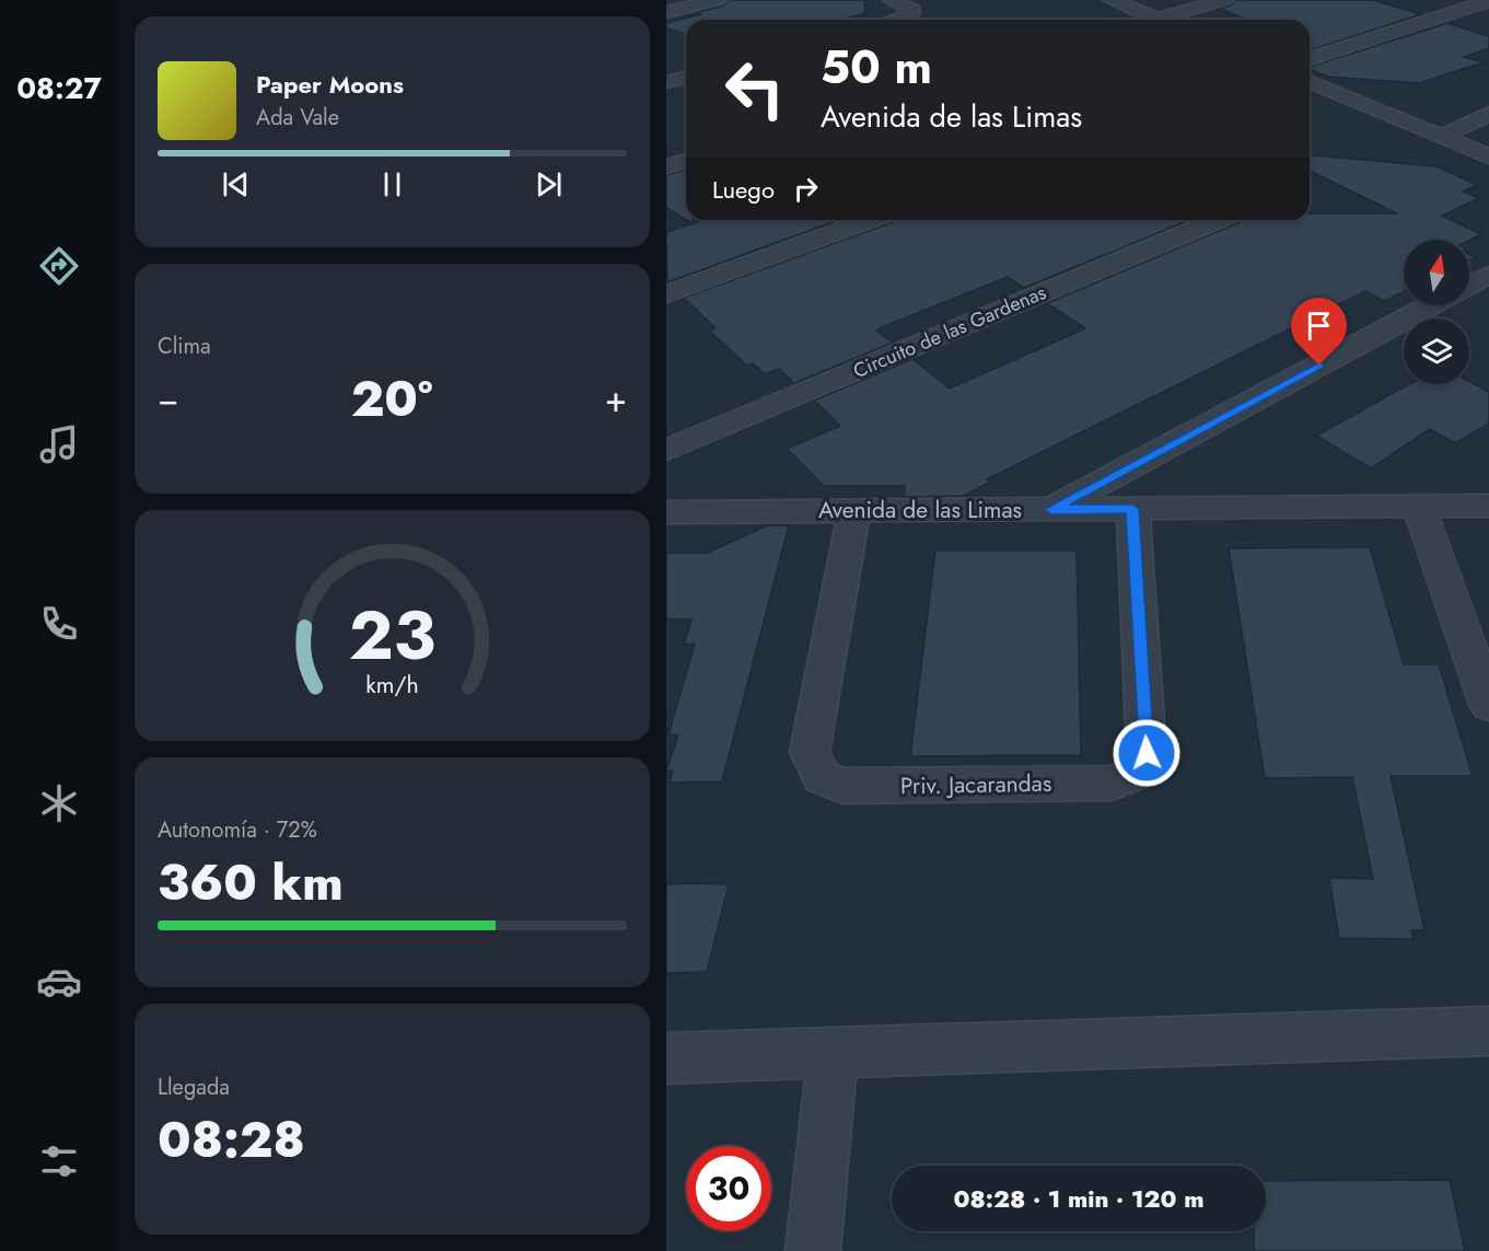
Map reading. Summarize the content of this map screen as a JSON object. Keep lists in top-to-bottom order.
{
  "streets": {
    "street": ["Circuito de las Gardenas", "Avenida de las Limas", "Priv. Jacarandas"]
  },
  "crossings": [
    ["Avenida de las Limas", "Priv. Jacarandas"]
  ],
  "north": "top",
  "page": {
    "tabs": "08:27",
    "turn": ["50 m", "Avenida de las Limas"],
    "song": ["Paper Moons", "Ada Vale"],
    "then": "Luego",
    "tile": [
      "Clima",
      ["Autonomía · 72%", "360 km"],
      ["Llegada", "08:28"]
    ],
    "heat": ["−", "20°", "+"],
    "limit": "30",
    "trip": "08:28 · 1 min · 120 m",
    "gauge": ["23", "km/h"]
  }
}
